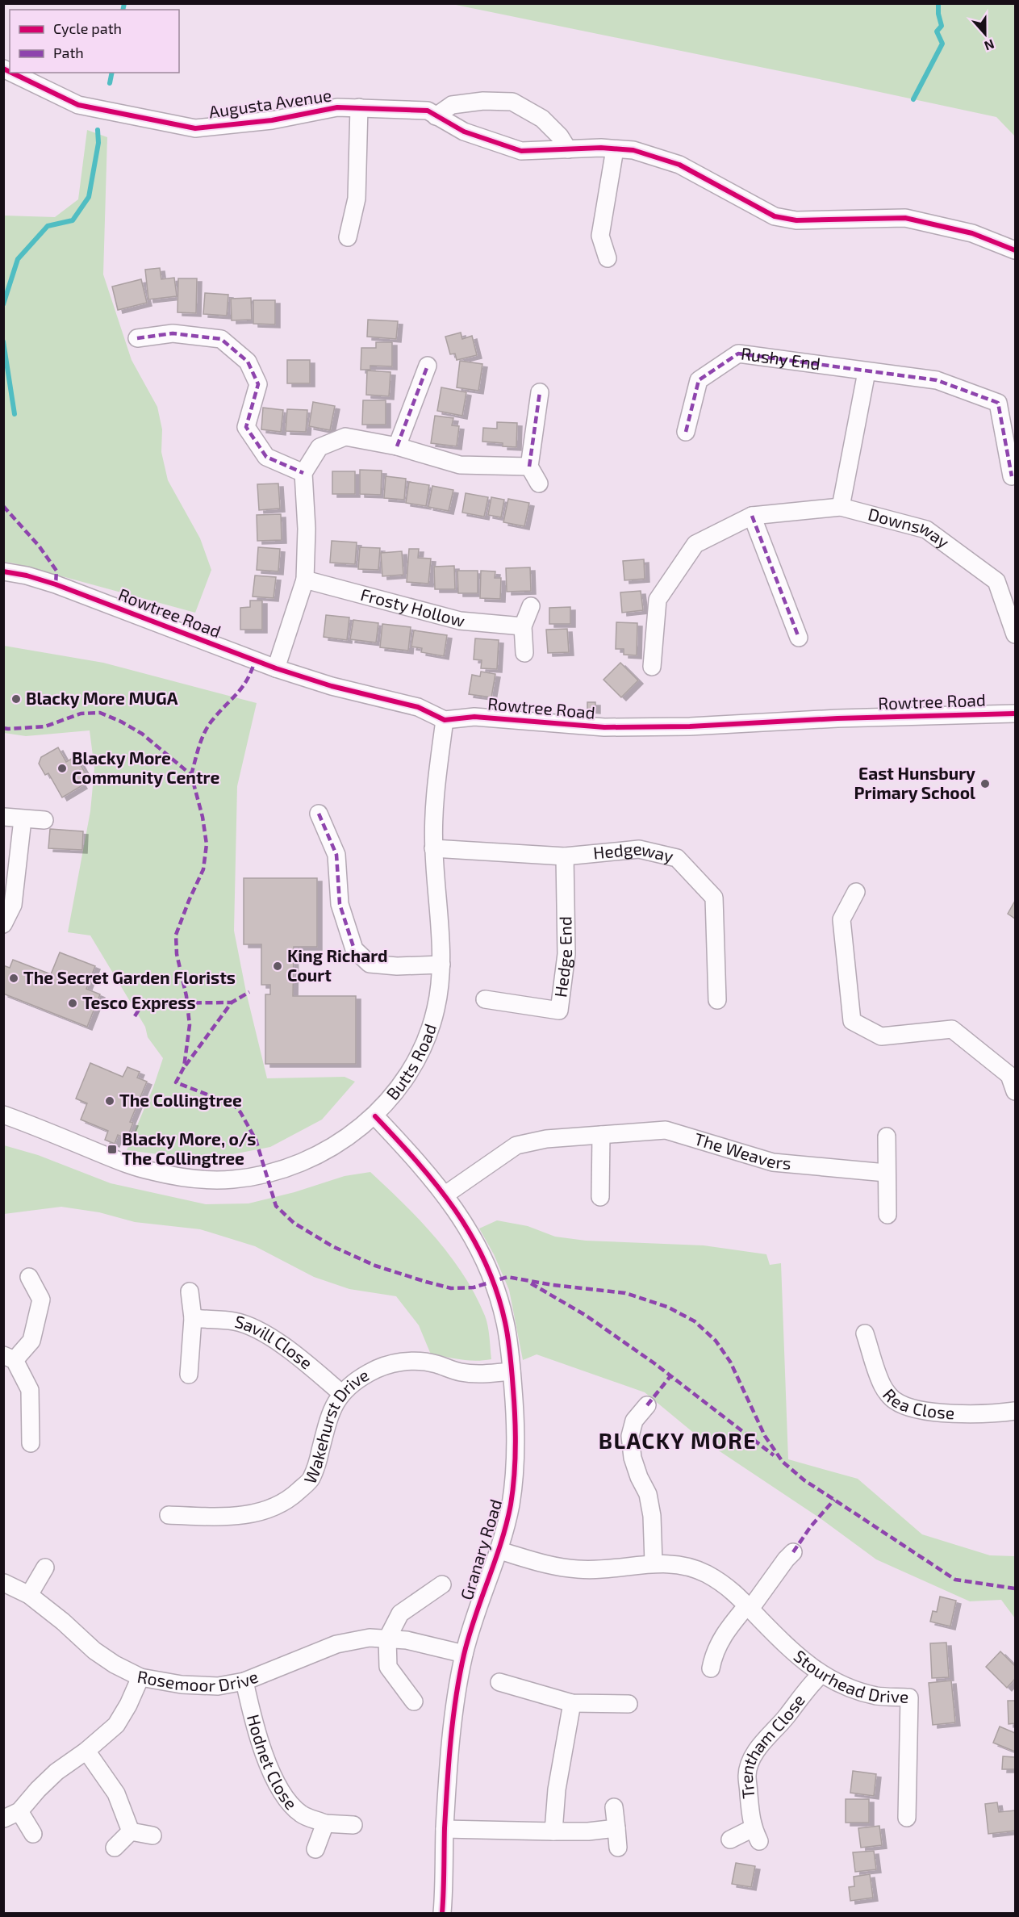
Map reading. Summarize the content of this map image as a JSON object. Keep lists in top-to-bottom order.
{
  "streets": {
    "street": [
      "Augusta Avenue",
      "Rushy End",
      "Downsway",
      "Frosty Hollow",
      "Rowtree Road",
      "Hedgeway",
      "Hedge End",
      "Butts Road",
      "The Weavers",
      "Savill Close",
      "Rea Close",
      "Wakehurst Drive",
      "Granary Road",
      "Rosemoor Drive",
      "Stourhead Drive",
      "Trentham Close",
      "Hodnet Close"
    ]
  },
  "crossings": [
    ["Rowtree Road", "Butts Road"],
    ["Hedgeway", "Hedge End"],
    ["Hedgeway", "Butts Road"],
    ["Butts Road", "Granary Road"],
    ["The Weavers", "Granary Road"],
    ["Savill Close", "Wakehurst Drive"],
    ["Wakehurst Drive", "Granary Road"],
    ["Granary Road", "Rosemoor Drive"],
    ["Granary Road", "Stourhead Drive"],
    ["Rosemoor Drive", "Hodnet Close"],
    ["Stourhead Drive", "Trentham Close"]
  ],
  "districts": ["BLACKY MORE"],
  "places": {
    "other": [
      "Blacky More MUGA",
      "Blacky More Community Centre",
      "East Hunsbury Primary School",
      "King Richard Court",
      "The Secret Garden Florists",
      "Tesco Express",
      "The Collingtree"
    ],
    "transit": ["Blacky More, o/s The Collingtree"]
  },
  "legend": ["Cycle path", "Path"],
  "north": "bottom"
}
